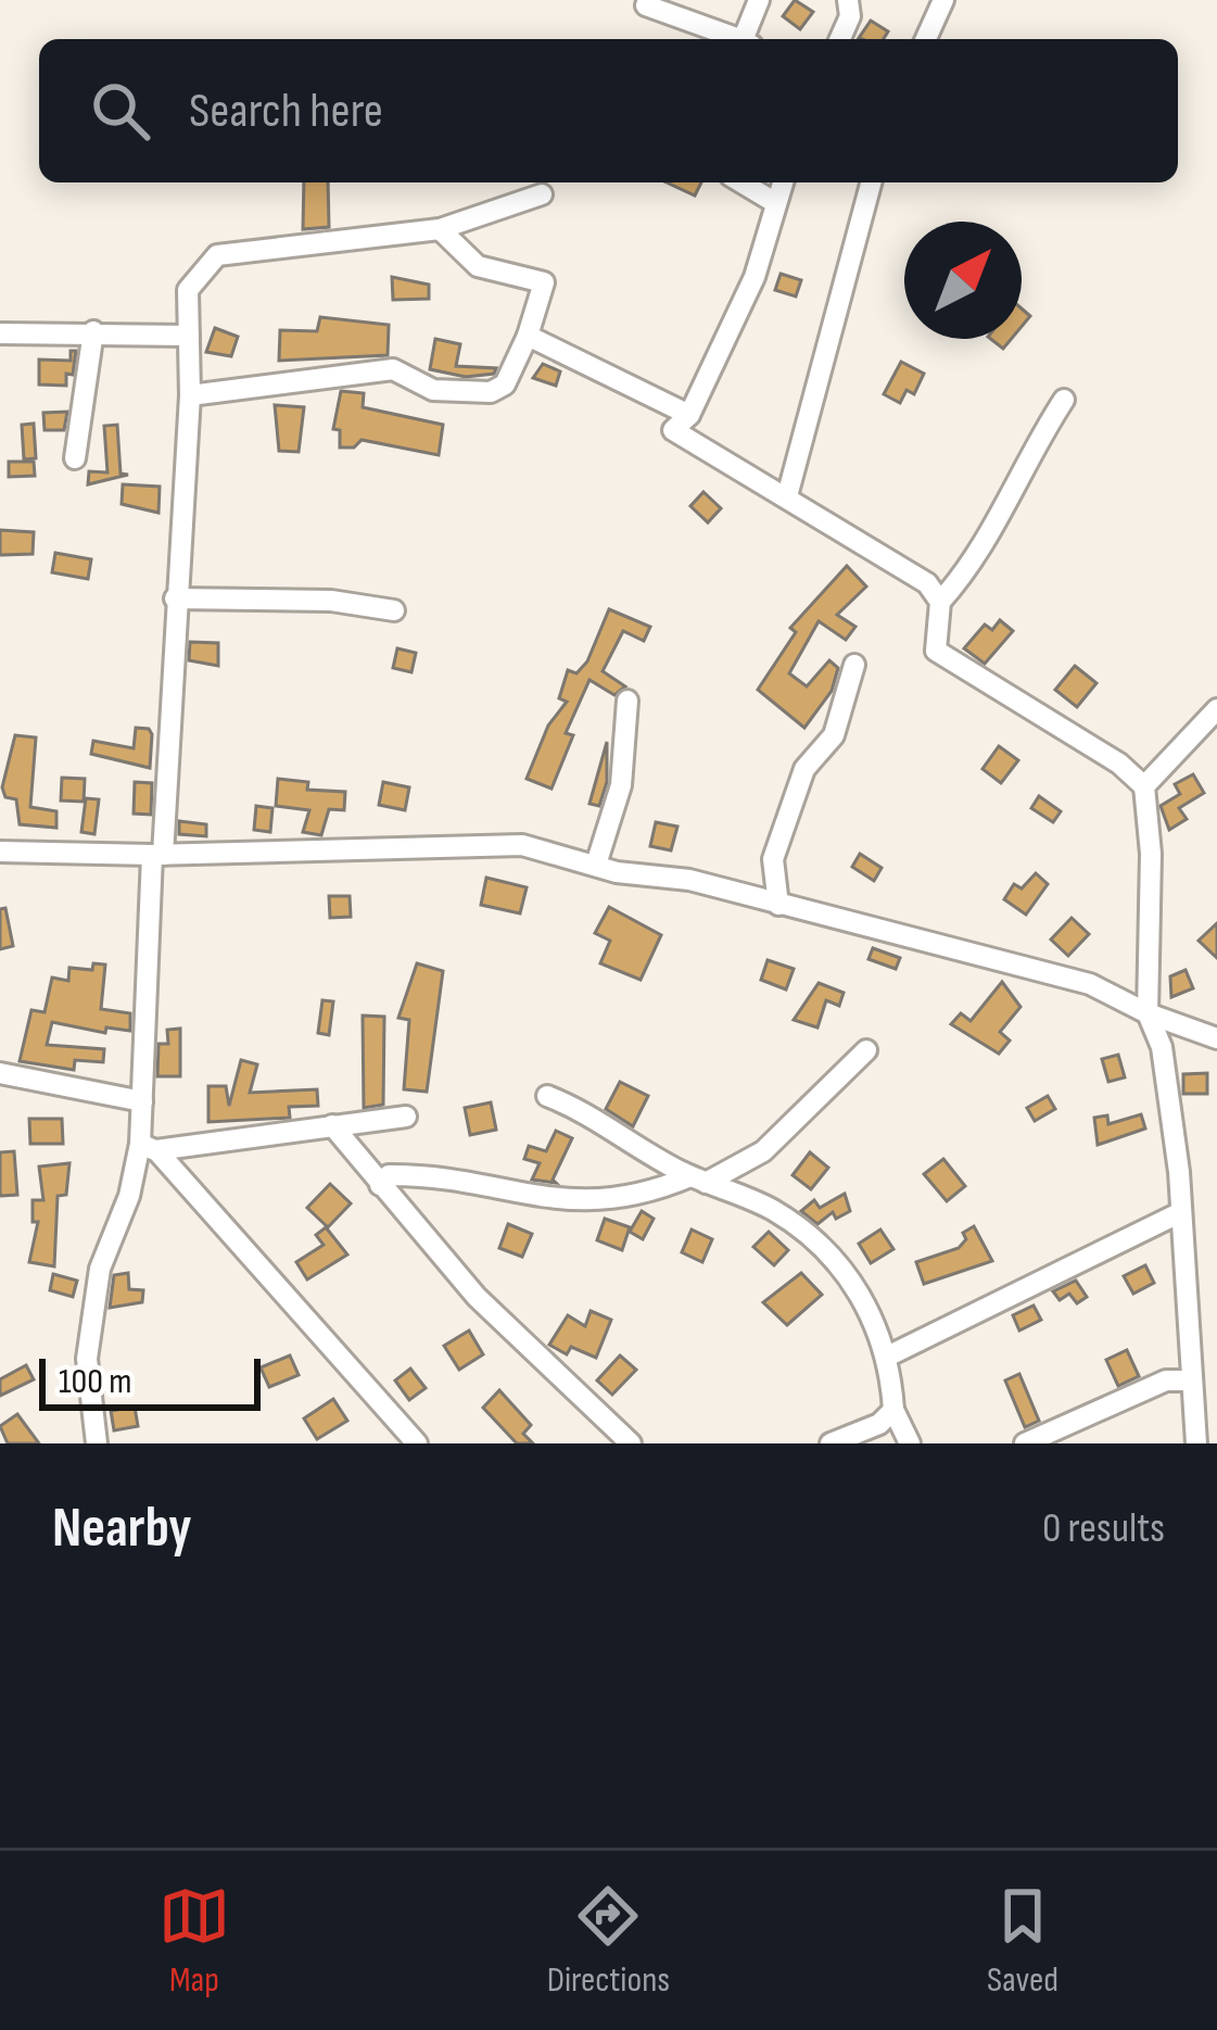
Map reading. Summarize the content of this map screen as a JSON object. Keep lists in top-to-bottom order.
{
  "scale_bar": "100 m",
  "north": "top right",
  "page": {
    "search": "Search here",
    "scale": "100 m",
    "heading": ["Nearby", "0 results"],
    "nav": ["Map", "Directions", "Saved"]
  }
}
